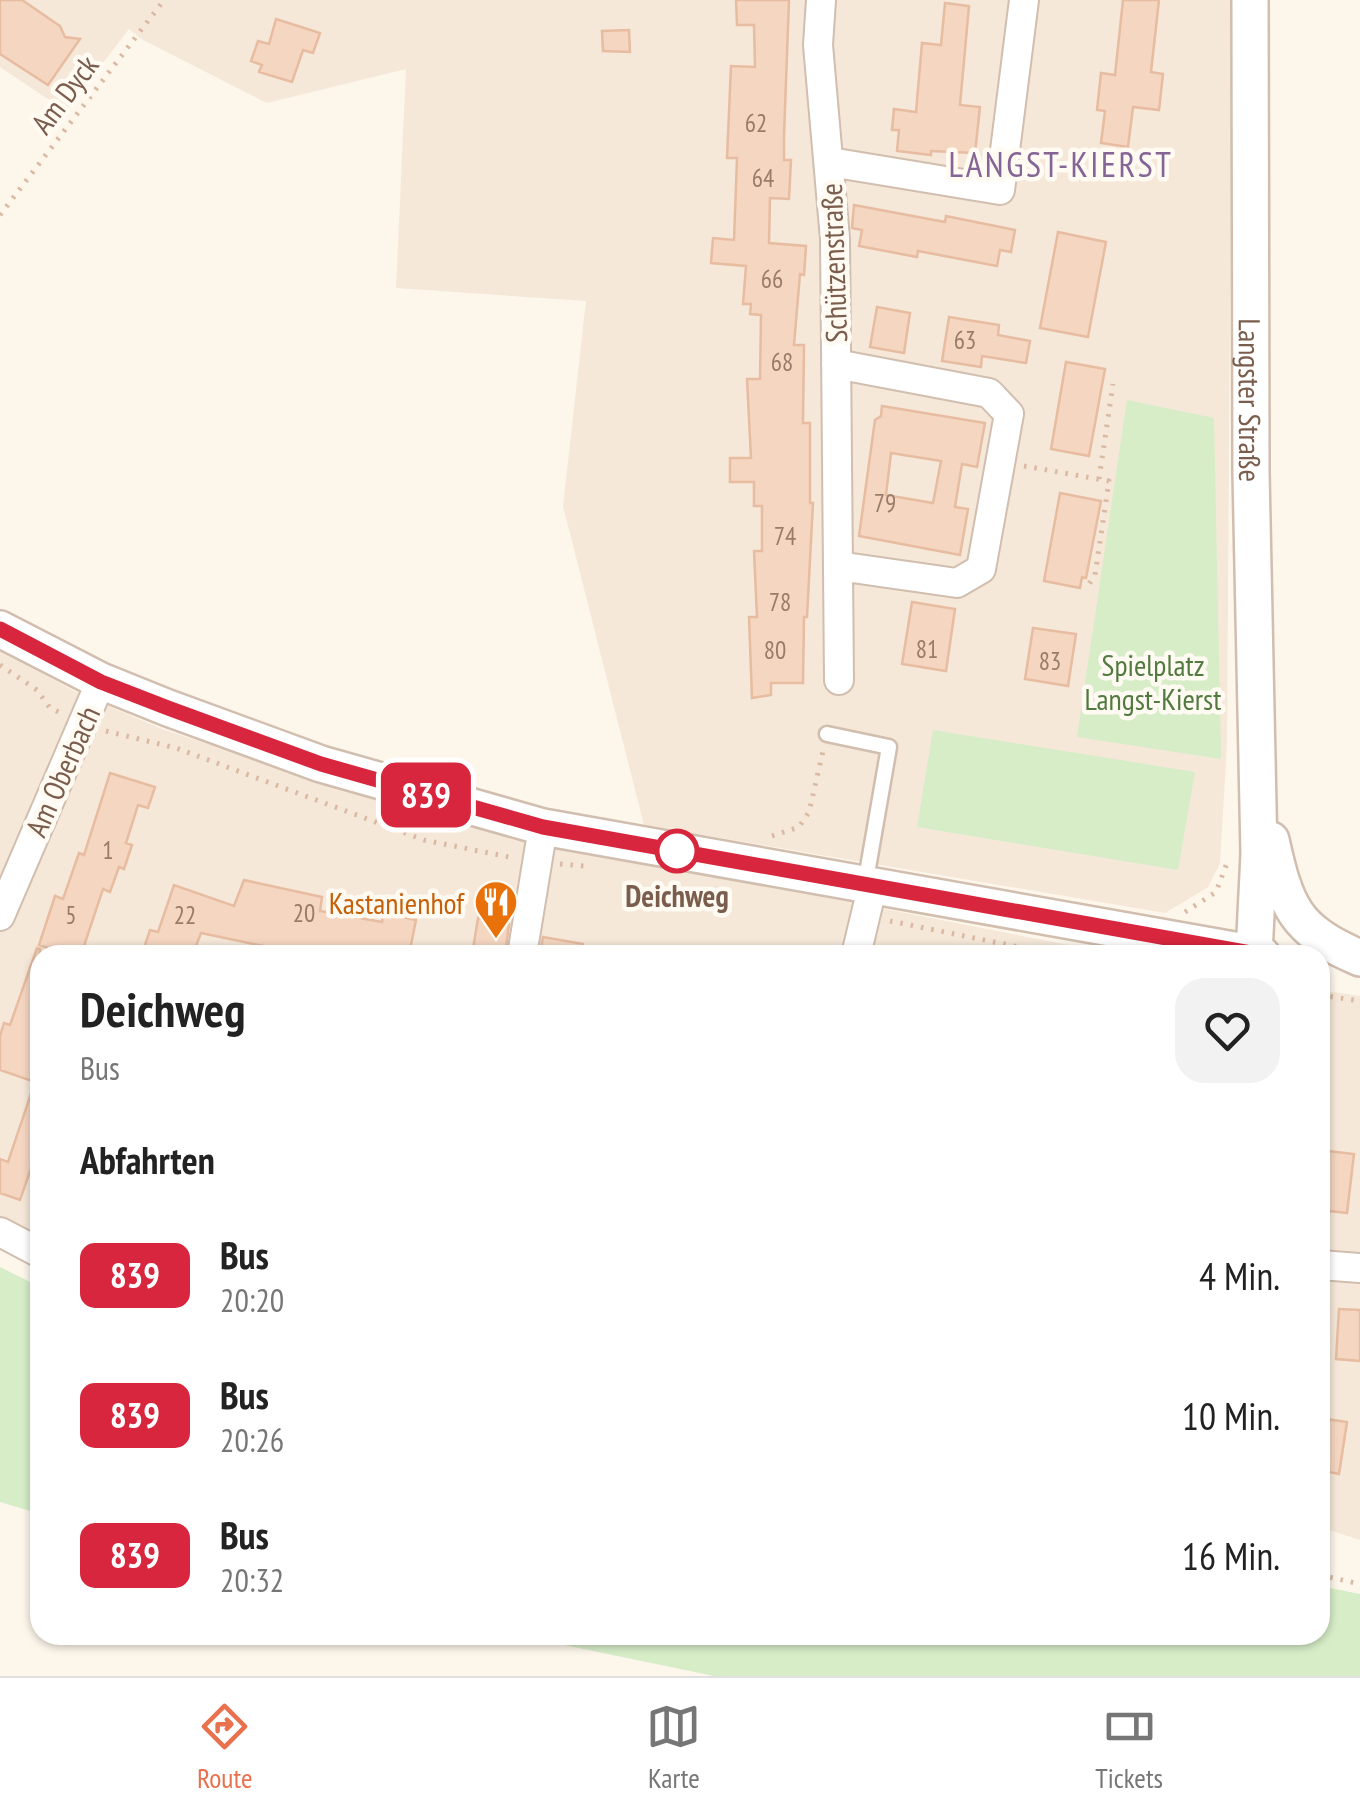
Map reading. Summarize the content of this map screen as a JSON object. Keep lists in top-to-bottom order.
{
  "streets": {
    "street": ["Schützenstraße", "Langster Straße", "Am Oberbach"],
    "path": ["Am Dyck"]
  },
  "districts": ["LANGST-KIERST"],
  "parks": ["Spielplatz Langst-Kierst"],
  "places": {
    "other": ["Deichweg"],
    "restaurant": ["Kastanienhof"]
  },
  "lines": ["bus line 839"],
  "house_numbers": [
    "62",
    "64",
    "66",
    "63",
    "68",
    "79",
    "74",
    "78",
    "81",
    "80",
    "83",
    "1",
    "20",
    "5",
    "22"
  ],
  "page": {
    "on_map": "839",
    "heading": [
      ["Deichweg", "Bus"],
      "Abfahrten"
    ],
    "list": [
      {
        "mark": "839",
        "name": "Bus",
        "note": "20:20",
        "value": "4 Min."
      },
      {
        "mark": "839",
        "name": "Bus",
        "note": "20:26",
        "value": "10 Min."
      },
      {
        "mark": "839",
        "name": "Bus",
        "note": "20:32",
        "value": "16 Min."
      }
    ],
    "tabs": ["Route", "Karte", "Tickets"]
  }
}
